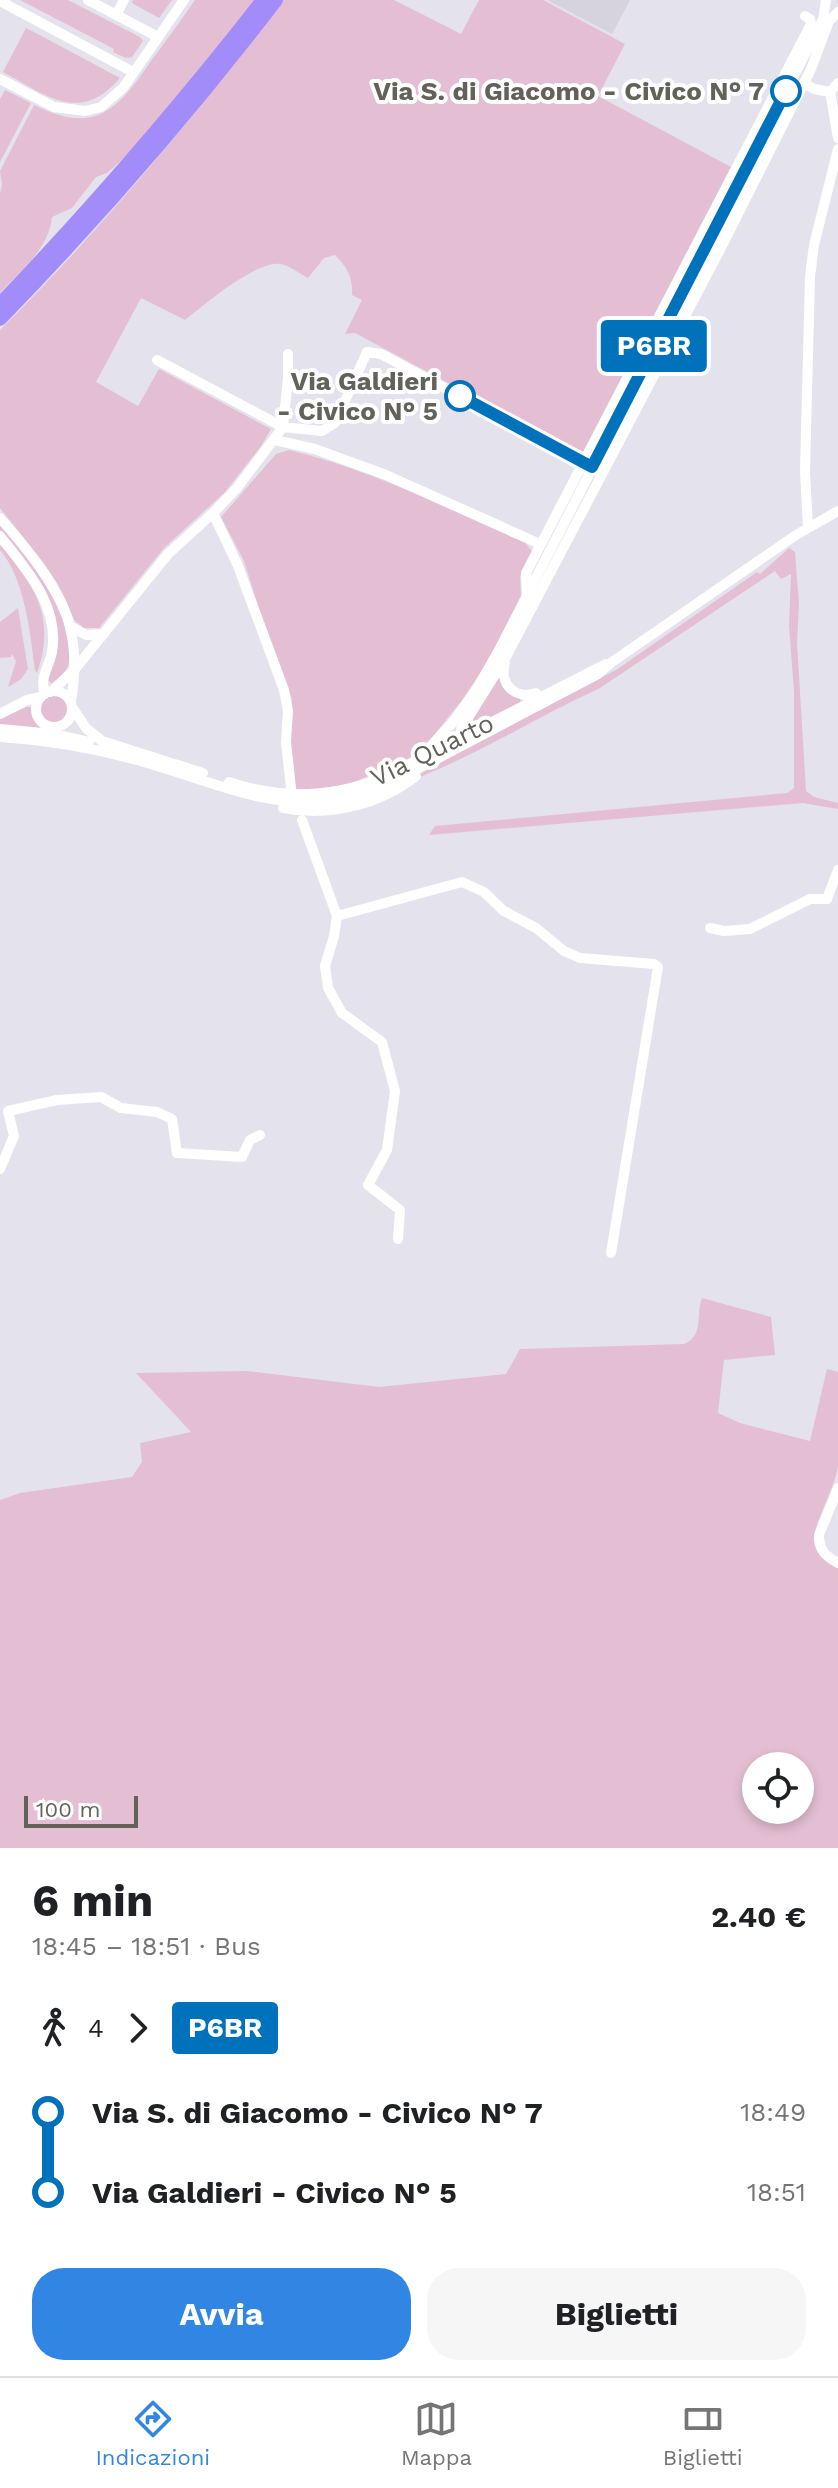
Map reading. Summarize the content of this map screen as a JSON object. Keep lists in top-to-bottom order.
{
  "streets": {
    "street": ["Via Quarto"]
  },
  "places": ["Via S. di Giacomo - Civico N° 7", "Via Galdieri - Civico N° 5"],
  "lines": ["bus line P6BR"],
  "scale_bar": "100 m",
  "page": {
    "on_map": "P6BR",
    "scale": "100 m",
    "heading": ["6 min", "18:45 – 18:51 · Bus", "2.40 €"],
    "legs": ["4", "P6BR"],
    "list": [
      {
        "name": "Via S. di Giacomo - Civico N° 7",
        "value": "18:49"
      },
      {
        "name": "Via Galdieri - Civico N° 5",
        "value": "18:51"
      }
    ],
    "buttons": ["Avvia", "Biglietti"],
    "tabs": ["Indicazioni", "Mappa", "Biglietti"]
  }
}
